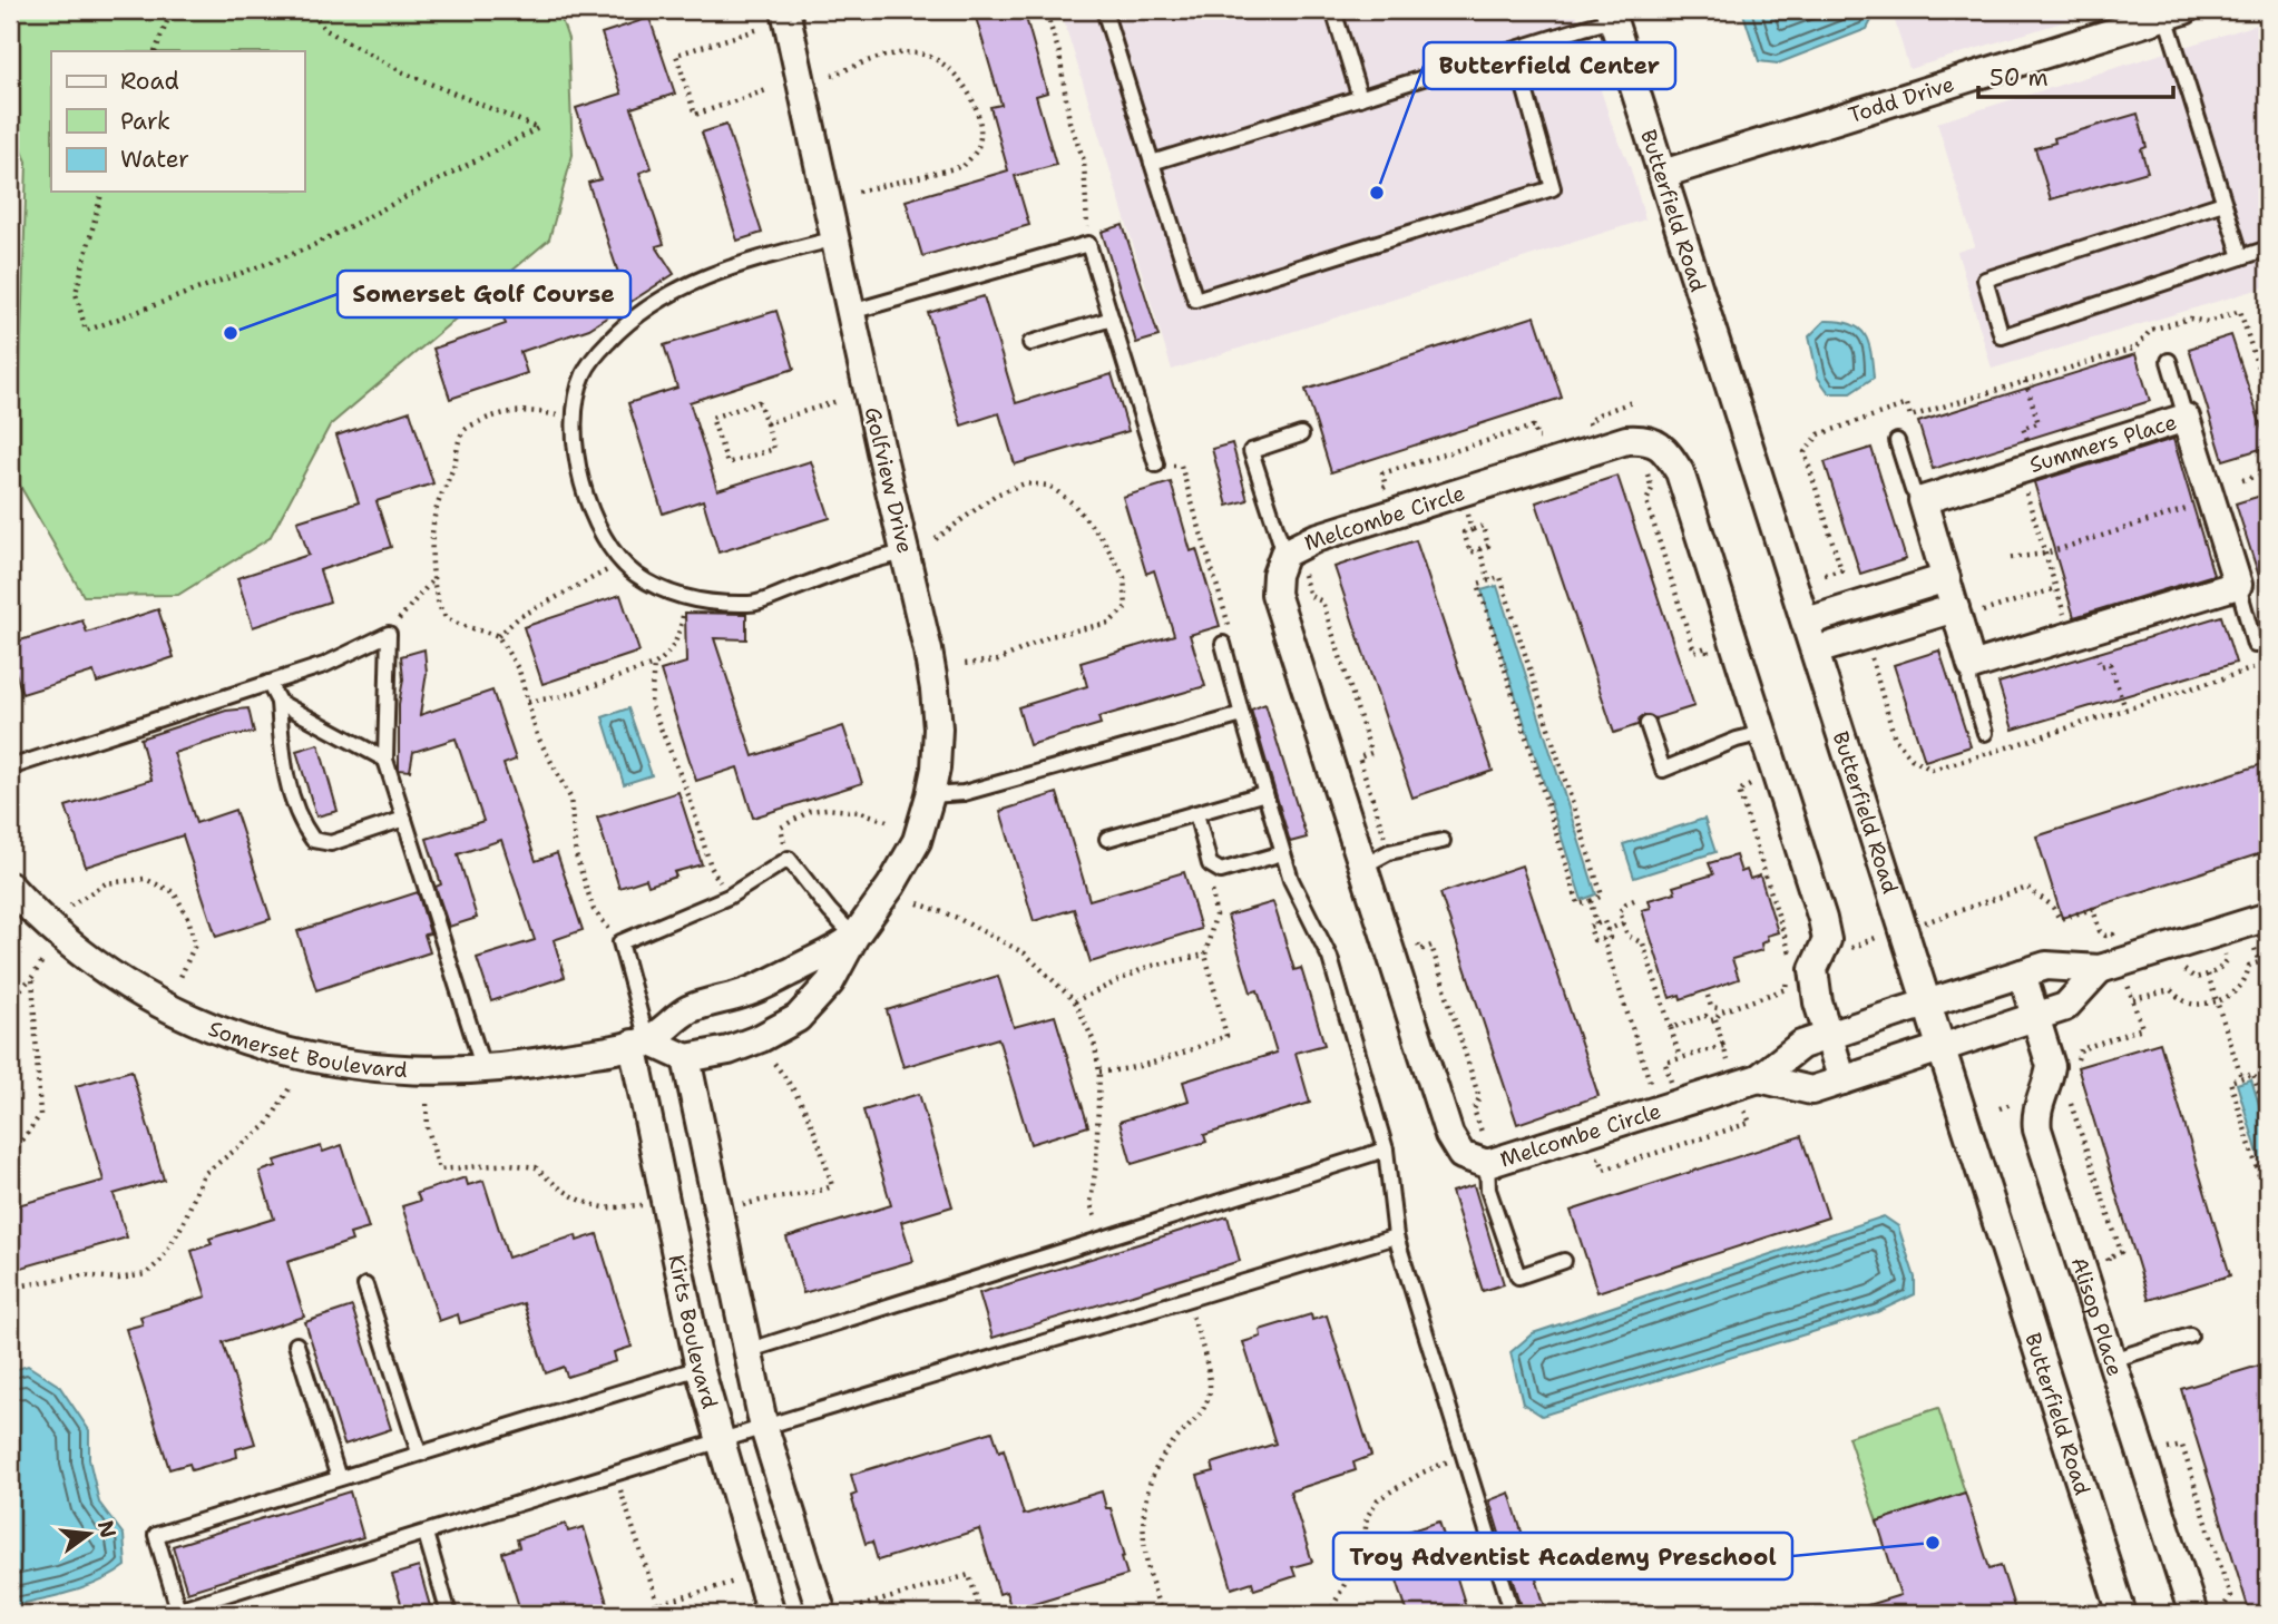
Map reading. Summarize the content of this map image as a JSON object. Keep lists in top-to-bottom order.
{
  "streets": {
    "street": [
      "Todd Drive",
      "Butterfield Road",
      "Summers Place",
      "Golfview Drive",
      "Melcombe Circle",
      "Somerset Boulevard",
      "Alisop Place",
      "Kirts Boulevard"
    ]
  },
  "crossings": [
    ["Todd Drive", "Butterfield Road"],
    ["Butterfield Road", "Melcombe Circle"],
    ["Golfview Drive", "Somerset Boulevard"],
    ["Golfview Drive", "Kirts Boulevard"],
    ["Somerset Boulevard", "Kirts Boulevard"]
  ],
  "places": ["Butterfield Center", "Somerset Golf Course", "Troy Adventist Academy Preschool"],
  "legend": ["Road", "Park", "Water"],
  "scale_bar": "50 m",
  "north": "right"
}
